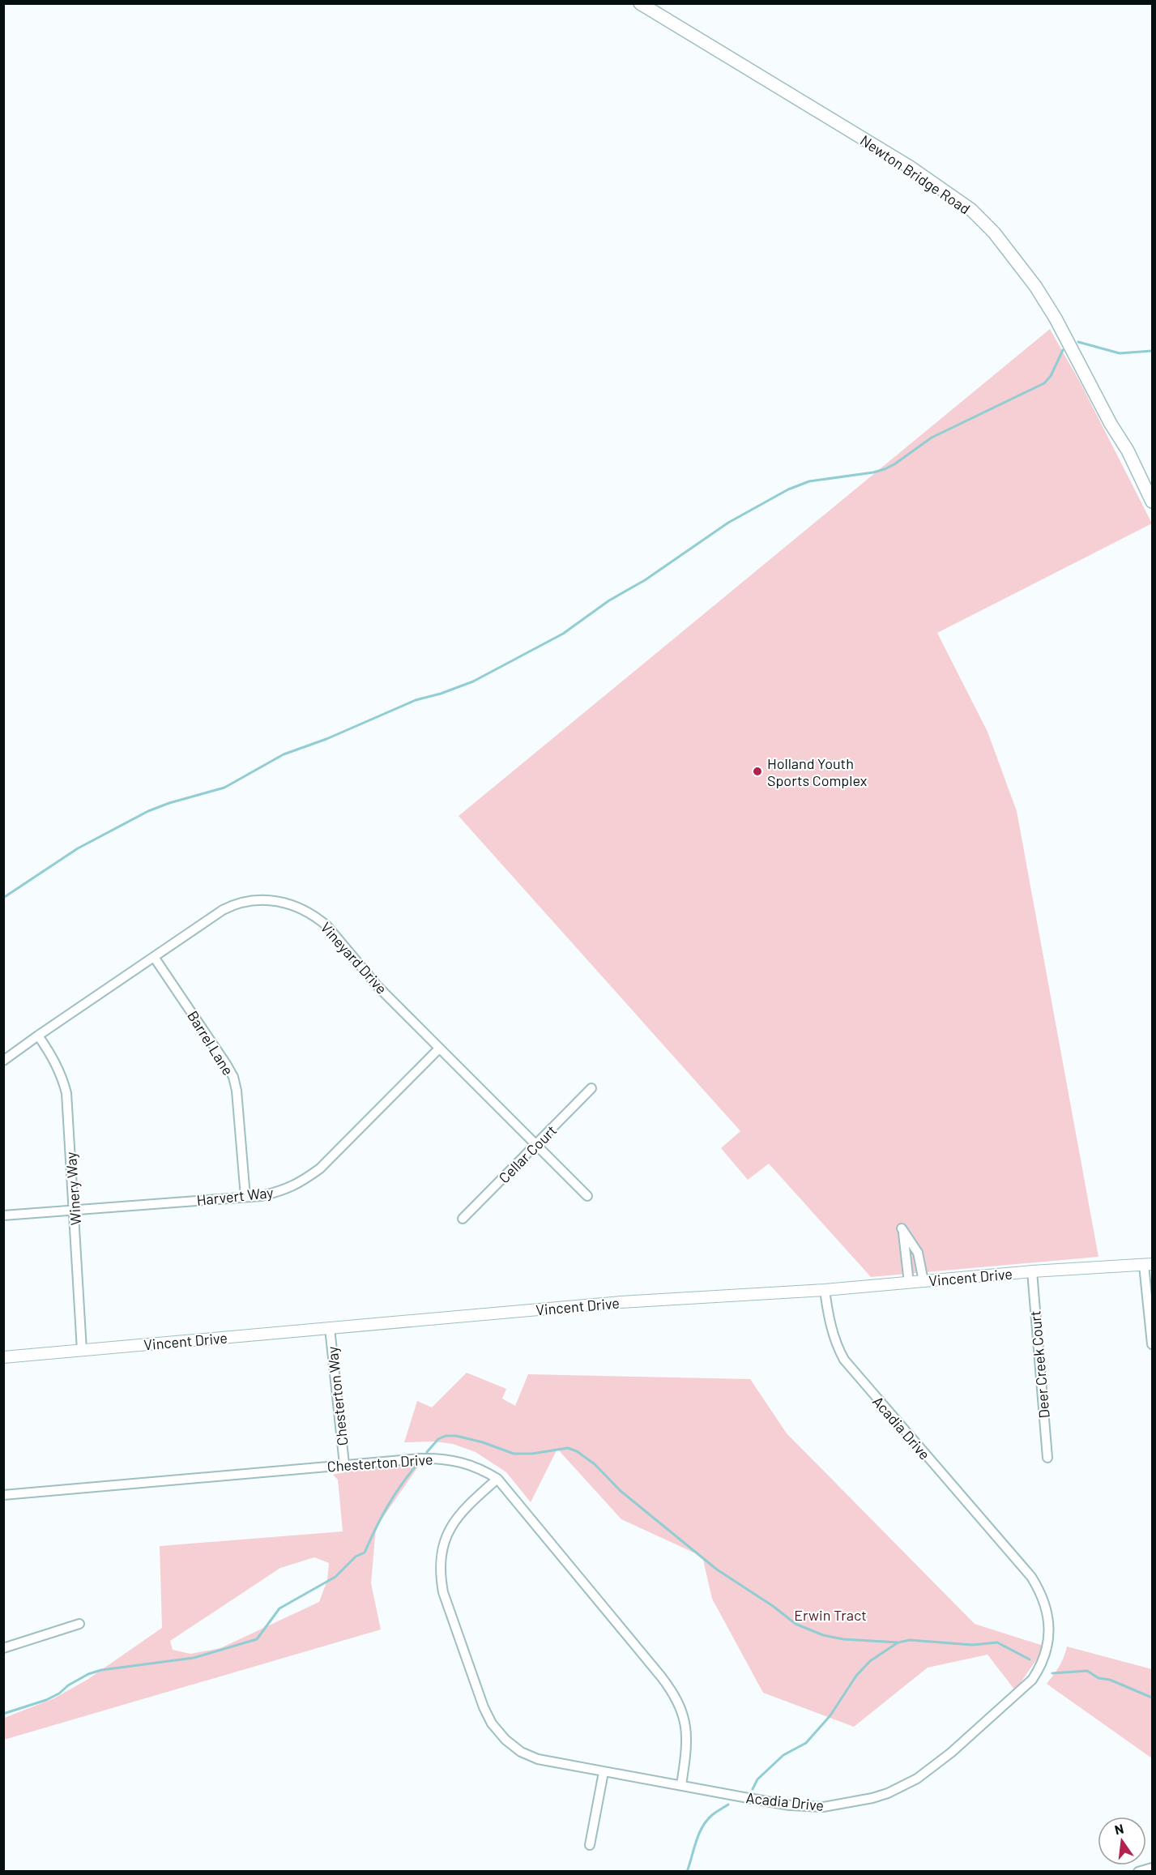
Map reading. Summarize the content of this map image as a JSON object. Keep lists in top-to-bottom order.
{
  "streets": {
    "main road": ["Newton Bridge Road"],
    "street": [
      "Vineyard Drive",
      "Barrel Lane",
      "Cellar Court",
      "Winery Way",
      "Harvert Way",
      "Vincent Drive",
      "Deer Creek Court",
      "Chesterton Way",
      "Acadia Drive",
      "Chesterton Drive"
    ]
  },
  "crossings": [
    ["Vineyard Drive", "Barrel Lane"],
    ["Vineyard Drive", "Cellar Court"],
    ["Vineyard Drive", "Winery Way"],
    ["Vineyard Drive", "Harvert Way"],
    ["Barrel Lane", "Harvert Way"],
    ["Winery Way", "Harvert Way"],
    ["Winery Way", "Vincent Drive"],
    ["Vincent Drive", "Deer Creek Court"],
    ["Vincent Drive", "Chesterton Way"],
    ["Vincent Drive", "Acadia Drive"],
    ["Chesterton Way", "Chesterton Drive"],
    ["Acadia Drive", "Chesterton Drive"]
  ],
  "parks": ["Erwin Tract"],
  "places": ["Holland Youth Sports Complex"],
  "north": "top"
}
